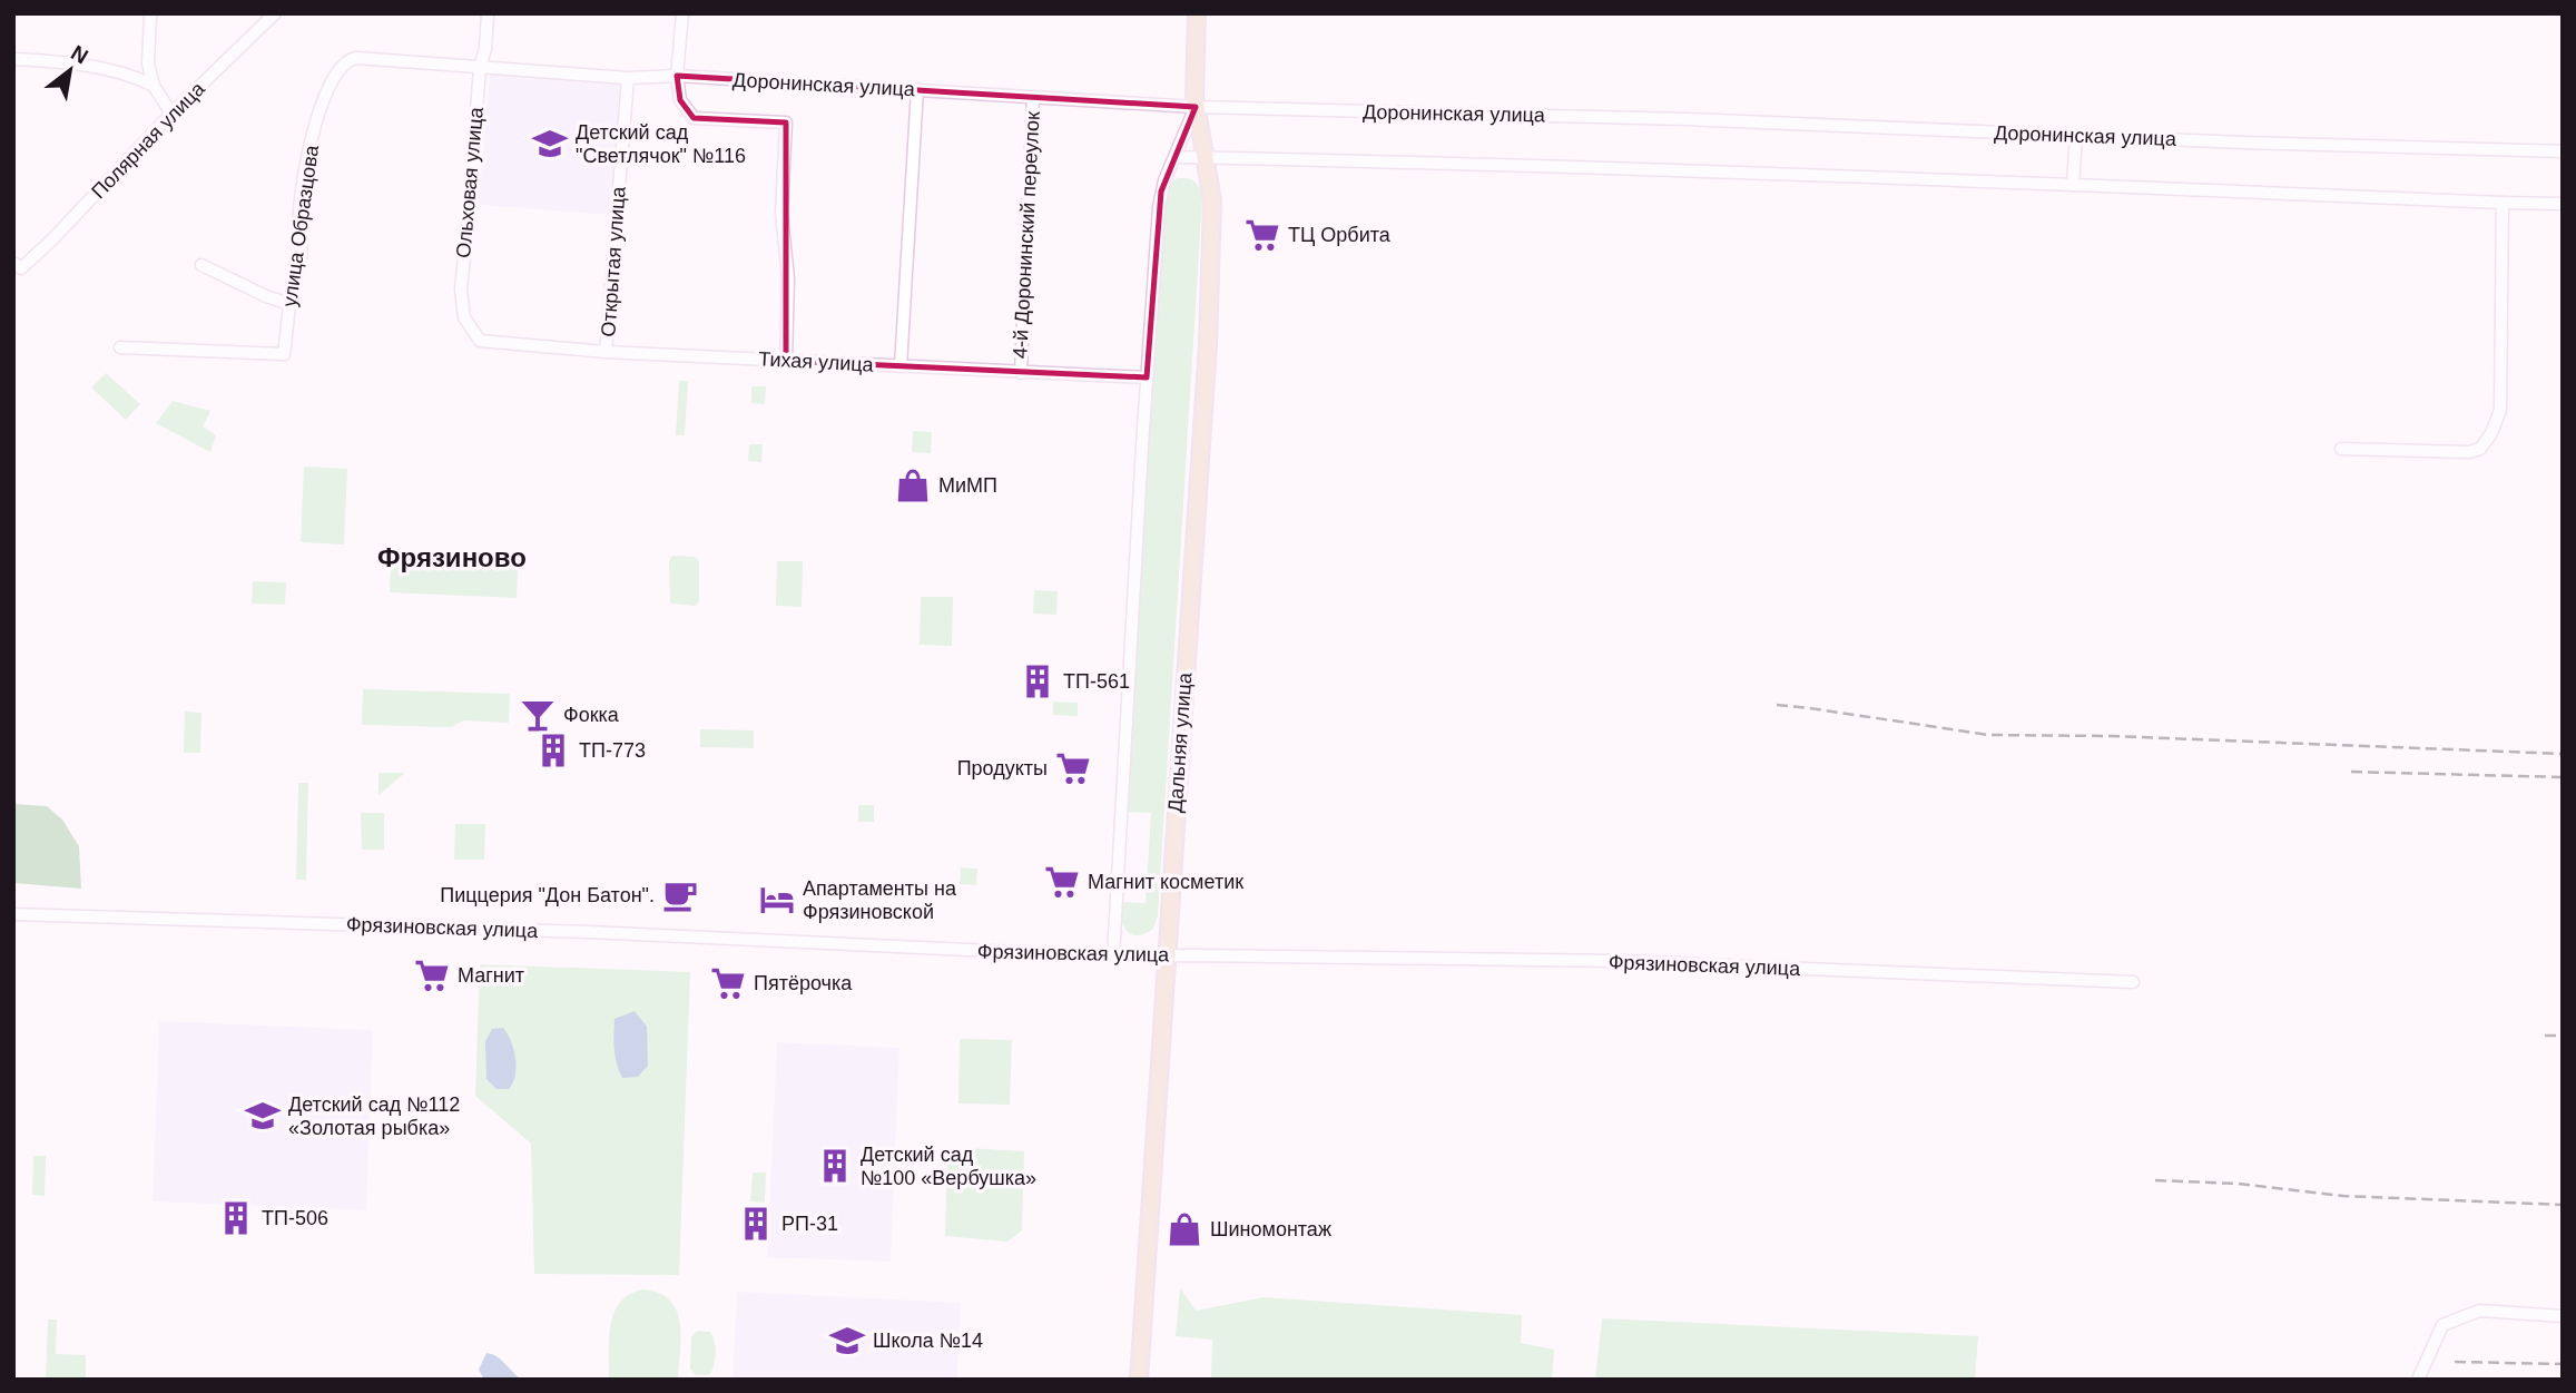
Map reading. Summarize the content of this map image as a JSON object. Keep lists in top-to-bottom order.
{
  "streets": {
    "street": [
      "Доронинская улица",
      "Полярная улица",
      "Ольховая улица",
      "улица Образцова",
      "4-й Доронинский переулок",
      "Открытая улица",
      "Тихая улица",
      "Дальняя улица",
      "Фрязиновская улица"
    ]
  },
  "crossings": [
    ["Доронинская улица", "Ольховая улица"],
    ["Доронинская улица", "улица Образцова"],
    ["Доронинская улица", "4-й Доронинский переулок"],
    ["Доронинская улица", "Открытая улица"],
    ["Доронинская улица", "Дальняя улица"],
    ["Ольховая улица", "Тихая улица"],
    ["4-й Доронинский переулок", "Тихая улица"],
    ["Открытая улица", "Тихая улица"],
    ["Тихая улица", "Дальняя улица"],
    ["Дальняя улица", "Фрязиновская улица"]
  ],
  "districts": ["Фрязиново"],
  "places": {
    "school or university": ["Детский сад \"Светлячок\" №116", "Детский сад №112 «Золотая рыбка»", "Школа №14"],
    "supermarket": [
      "ТЦ Орбита",
      "Продукты",
      "Магнит косметик",
      "Магнит",
      "Пятёрочка"
    ],
    "shop": ["МиМП", "Шиномонтаж"],
    "building": [
      "ТП-561",
      "ТП-773",
      "Детский сад №100 «Вербушка»",
      "ТП-506",
      "РП-31"
    ],
    "bar": ["Фокка"],
    "cafe": ["Пиццерия \"Дон Батон\"."],
    "hotel": ["Апартаменты на Фрязиновской"]
  },
  "north": "top right"
}
